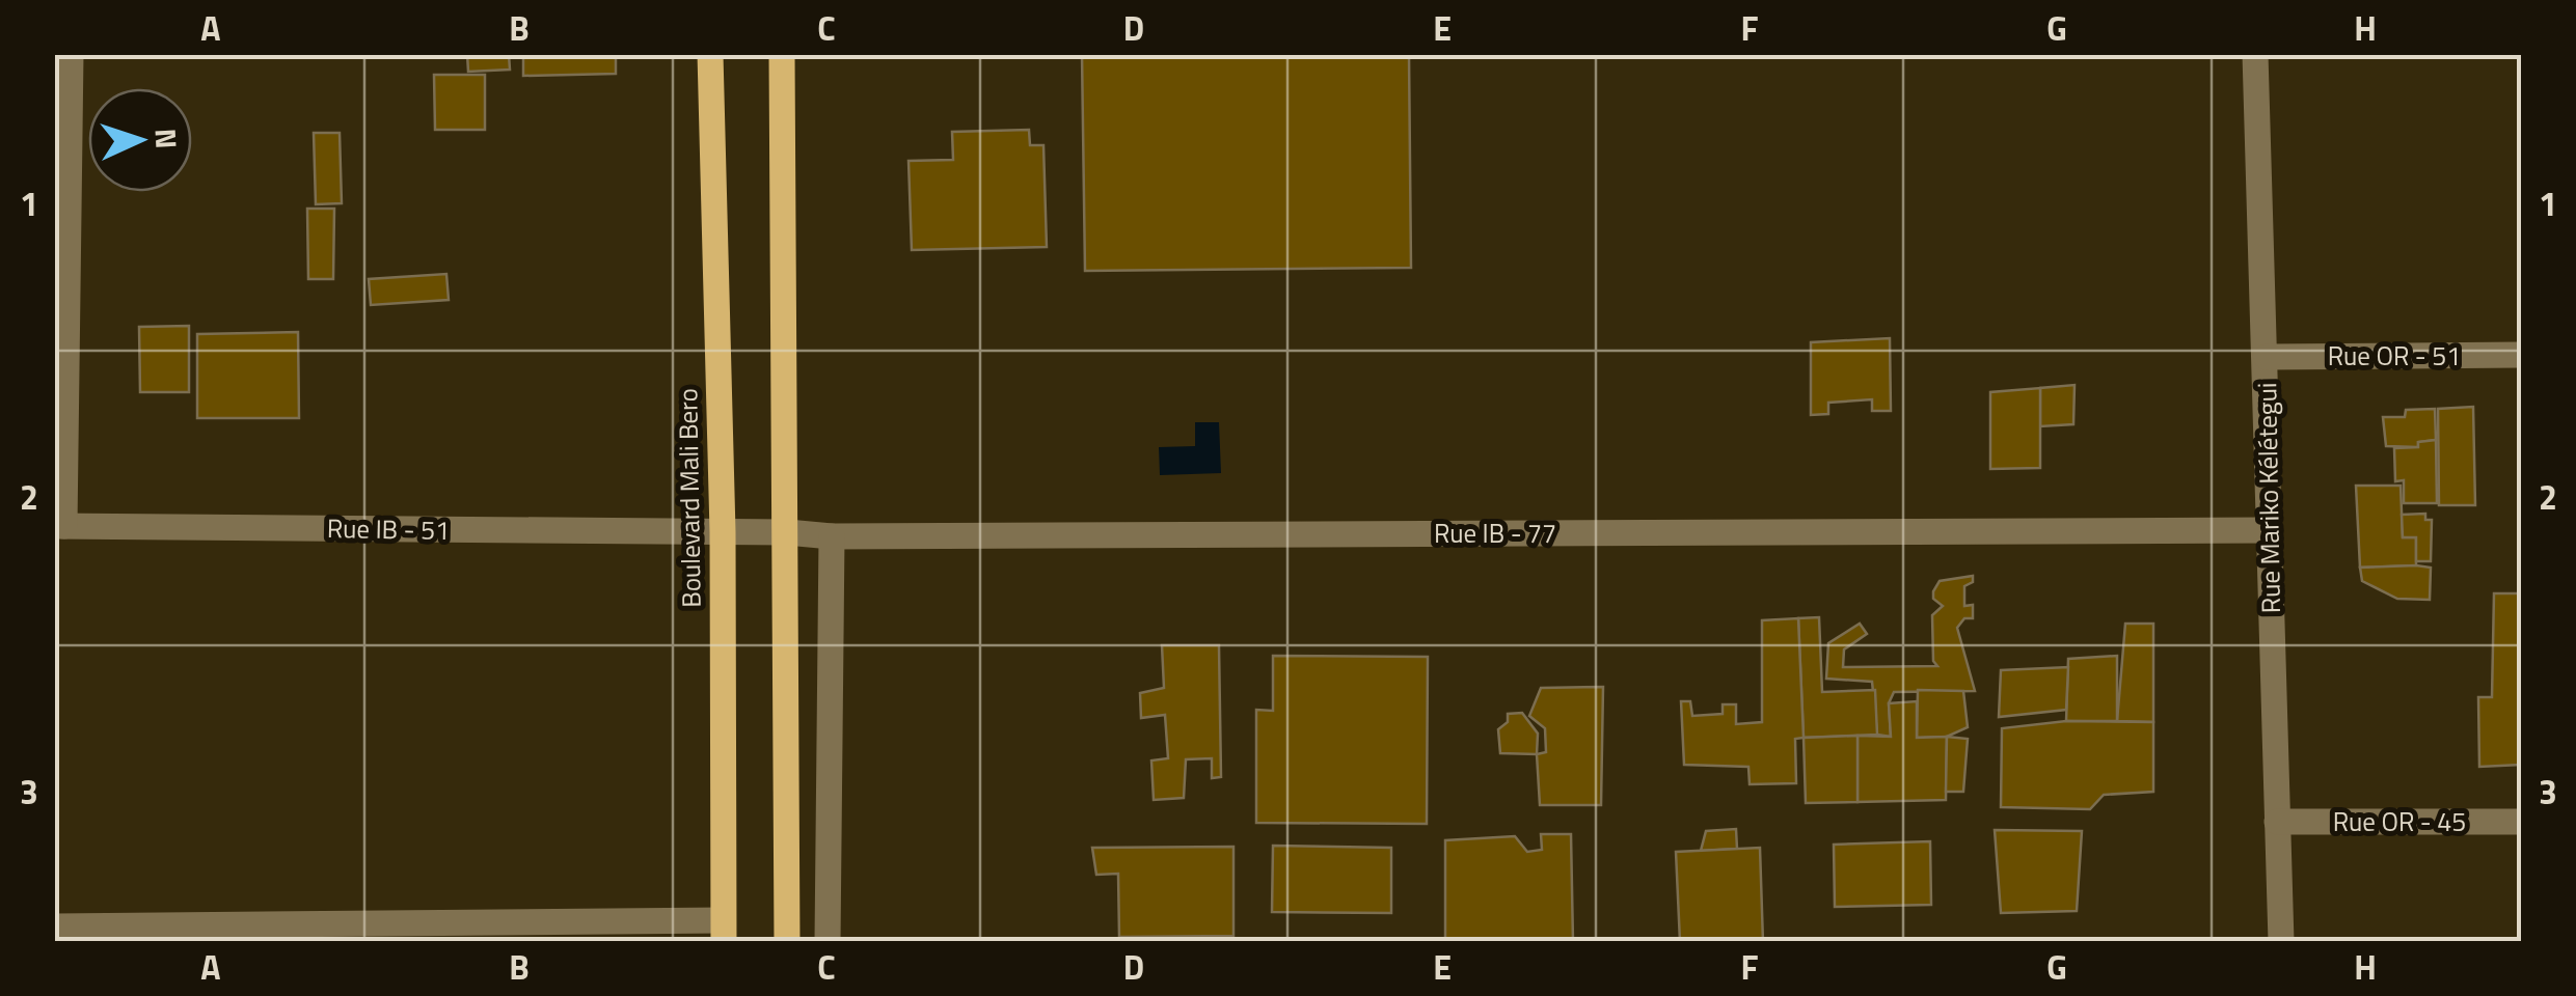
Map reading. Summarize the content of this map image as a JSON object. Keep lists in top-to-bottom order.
{
  "streets": {
    "main road": ["Boulevard Mali Bero"],
    "street": [
      "Rue OR - 51",
      "Rue Mariko Kélétegui",
      "Rue IB - 51",
      "Rue IB - 77",
      "Rue OR - 45"
    ]
  },
  "crossings": [
    ["Rue OR - 51", "Rue Mariko Kélétegui"],
    ["Boulevard Mali Bero", "Rue IB - 51"],
    ["Boulevard Mali Bero", "Rue IB - 77"],
    ["Rue Mariko Kélétegui", "Rue IB - 77"],
    ["Rue Mariko Kélétegui", "Rue OR - 45"],
    ["Rue IB - 51", "Rue IB - 77"]
  ],
  "north": "right",
  "grid": {
    "columns": [
      "A",
      "B",
      "C",
      "D",
      "E",
      "F",
      "G",
      "H"
    ],
    "rows": ["1", "2", "3"]
  }
}
